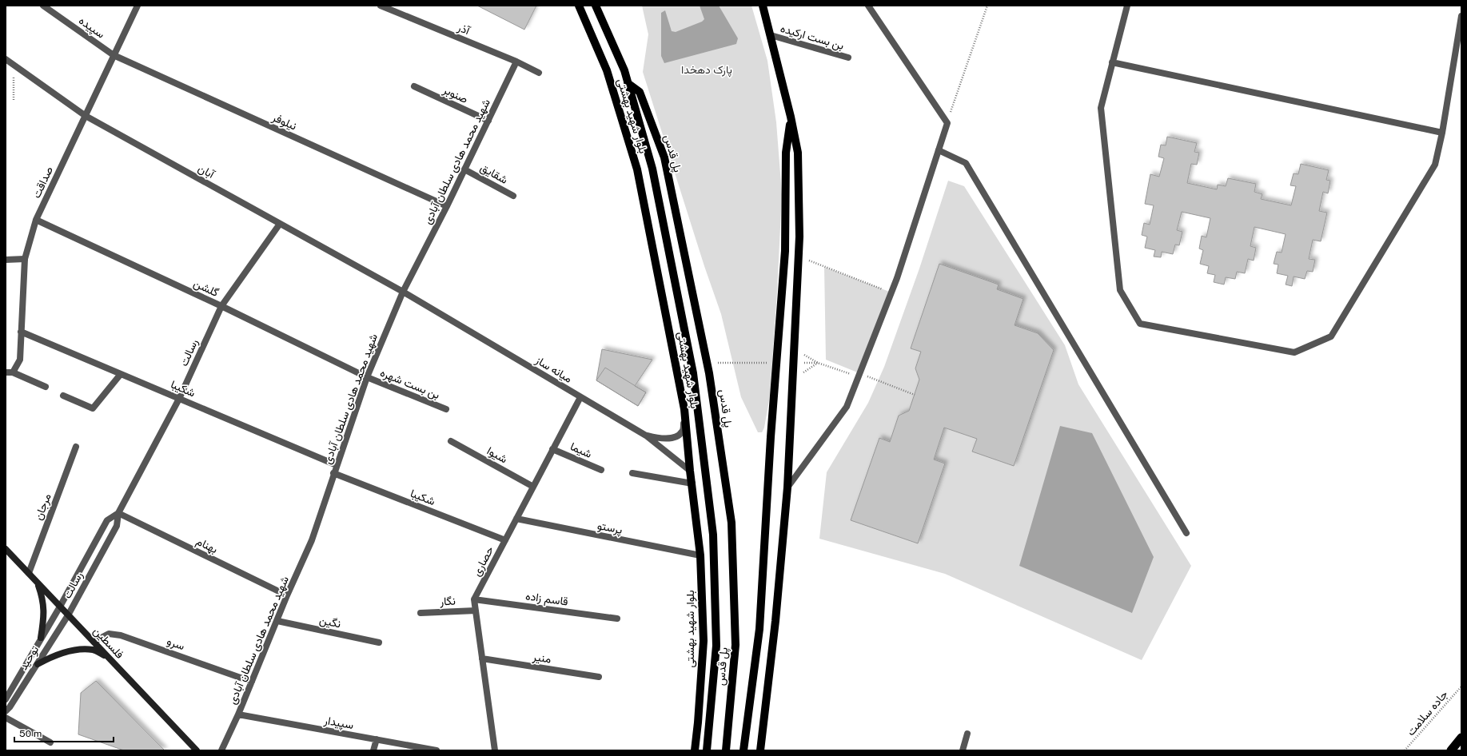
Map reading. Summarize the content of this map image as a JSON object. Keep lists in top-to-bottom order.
{
  "streets": {
    "main road": ["بلوار شهید بهشتی", "پل قدس", "فلسطین"],
    "street": [
      "سپیده",
      "آذر",
      "بن بست ارکیده",
      "صنوبر",
      "نیلوفر",
      "شهید محمد هادی سلطان آبادی",
      "آبان",
      "شقایق",
      "صداقت",
      "گلشن",
      "رسالت",
      "میانه ساز",
      "بن بست شهره",
      "شکیبا",
      "شیما",
      "شیوا",
      "مرجان",
      "پرستو",
      "بهنام",
      "حصاری",
      "قاسم زاده",
      "نگار",
      "نگین",
      "سرو",
      "توحید",
      "منیر",
      "سپیدار"
    ],
    "path": ["جاده سلامت"]
  },
  "crossings": [
    ["سپیده", "نیلوفر"],
    ["سپیده", "صداقت"],
    ["آذر", "شهید محمد هادی سلطان آبادی"],
    ["صنوبر", "شهید محمد هادی سلطان آبادی"],
    ["بلوار شهید بهشتی", "میانه ساز"],
    ["بلوار شهید بهشتی", "پرستو"],
    ["نیلوفر", "شهید محمد هادی سلطان آبادی"],
    ["نیلوفر", "صداقت"],
    ["شهید محمد هادی سلطان آبادی", "آبان"],
    ["شهید محمد هادی سلطان آبادی", "شقایق"],
    ["شهید محمد هادی سلطان آبادی", "گلشن"],
    ["شهید محمد هادی سلطان آبادی", "میانه ساز"],
    ["شهید محمد هادی سلطان آبادی", "بن بست شهره"],
    ["شهید محمد هادی سلطان آبادی", "شکیبا"],
    ["شهید محمد هادی سلطان آبادی", "بهنام"],
    ["شهید محمد هادی سلطان آبادی", "نگین"],
    ["شهید محمد هادی سلطان آبادی", "سرو"],
    ["شهید محمد هادی سلطان آبادی", "سپیدار"],
    ["آبان", "صداقت"],
    ["آبان", "رسالت"],
    ["آبان", "میانه ساز"],
    ["صداقت", "گلشن"],
    ["صداقت", "شکیبا"],
    ["گلشن", "رسالت"],
    ["گلشن", "بن بست شهره"],
    ["رسالت", "شکیبا"],
    ["رسالت", "بهنام"],
    ["رسالت", "فلسطین"],
    ["رسالت", "توحید"],
    ["میانه ساز", "حصاری"],
    ["شکیبا", "حصاری"],
    ["شیما", "حصاری"],
    ["شیوا", "حصاری"],
    ["مرجان", "فلسطین"],
    ["پرستو", "حصاری"],
    ["حصاری", "قاسم زاده"],
    ["فلسطین", "سرو"],
    ["فلسطین", "توحید"]
  ],
  "parks": ["پارک دهخدا"],
  "scale_bar": "50 m"
}
